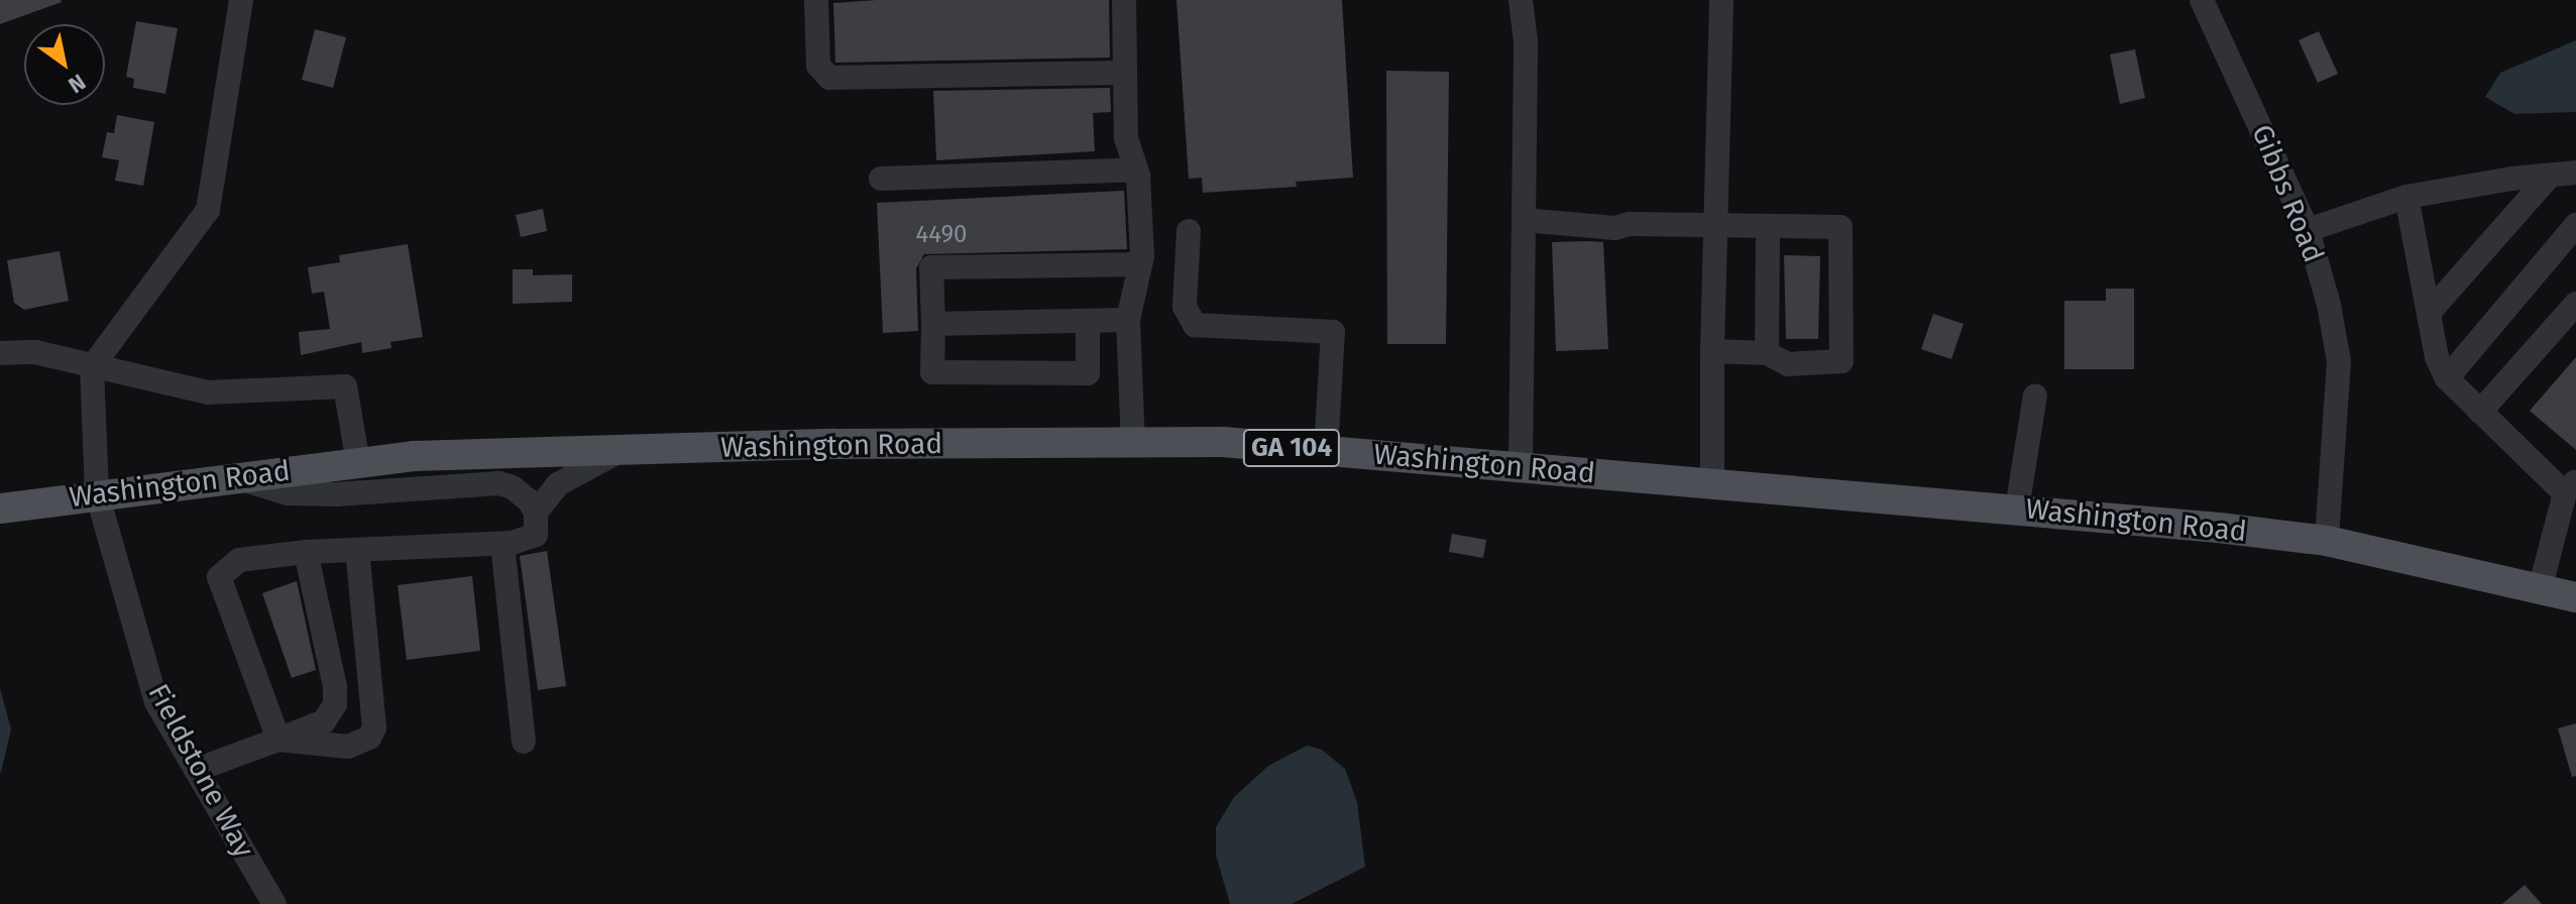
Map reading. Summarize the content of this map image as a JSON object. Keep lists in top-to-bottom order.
{
  "streets": {
    "main road": ["Washington Road", "GA 104"],
    "street": ["Gibbs Road", "Fieldstone Way"]
  },
  "crossings": [
    ["Gibbs Road", "Washington Road"],
    ["Washington Road", "Fieldstone Way"]
  ],
  "house_numbers": ["4490"],
  "north": "bottom right"
}
